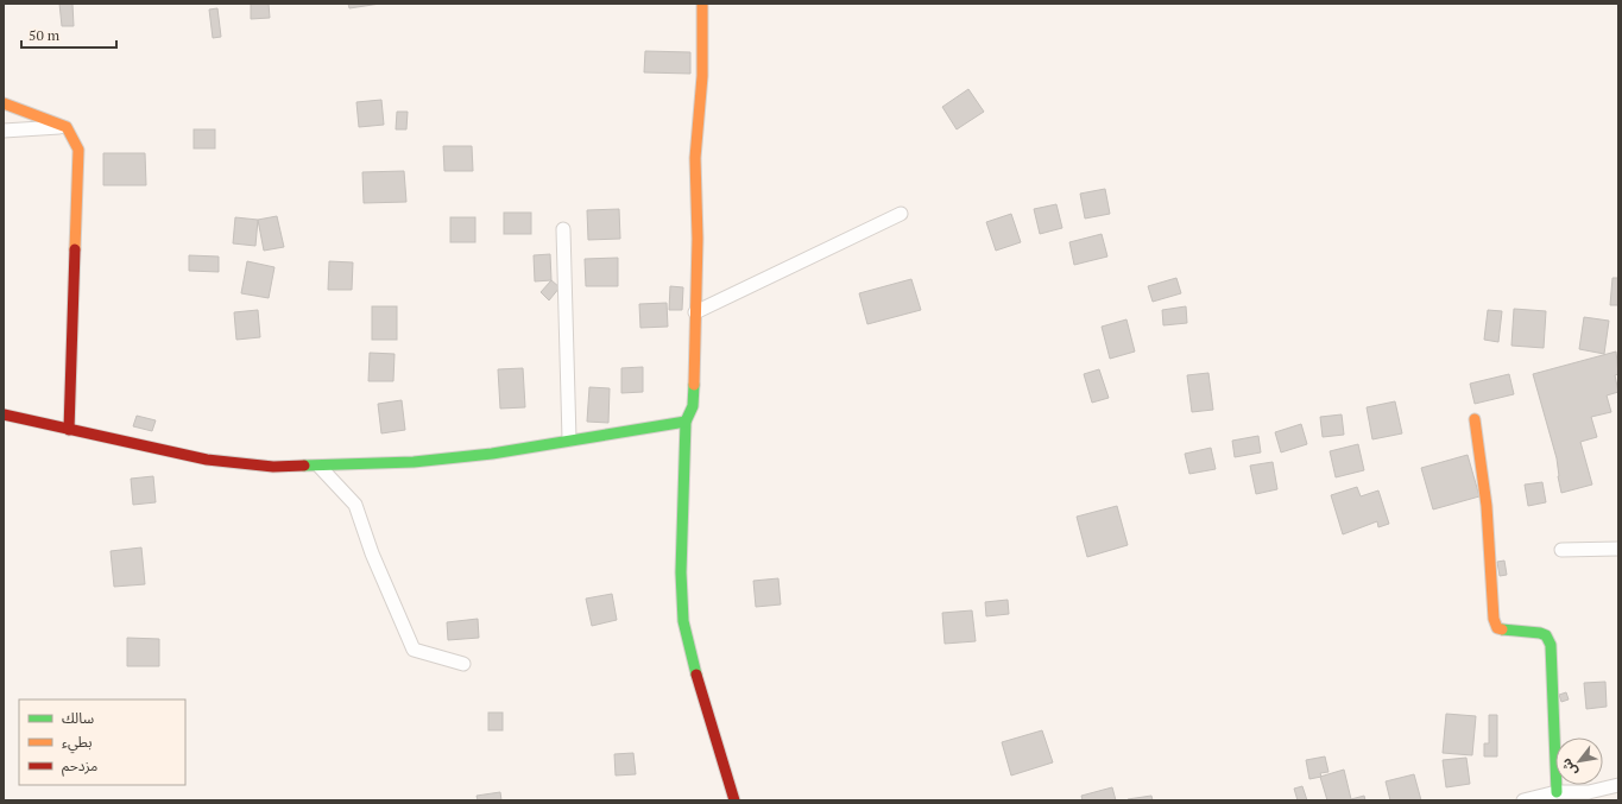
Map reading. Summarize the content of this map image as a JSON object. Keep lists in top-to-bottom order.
{
  "legend": ["سالك", "بطيء", "مزدحم"],
  "scale_bar": "50 m",
  "north": "bottom left"
}
